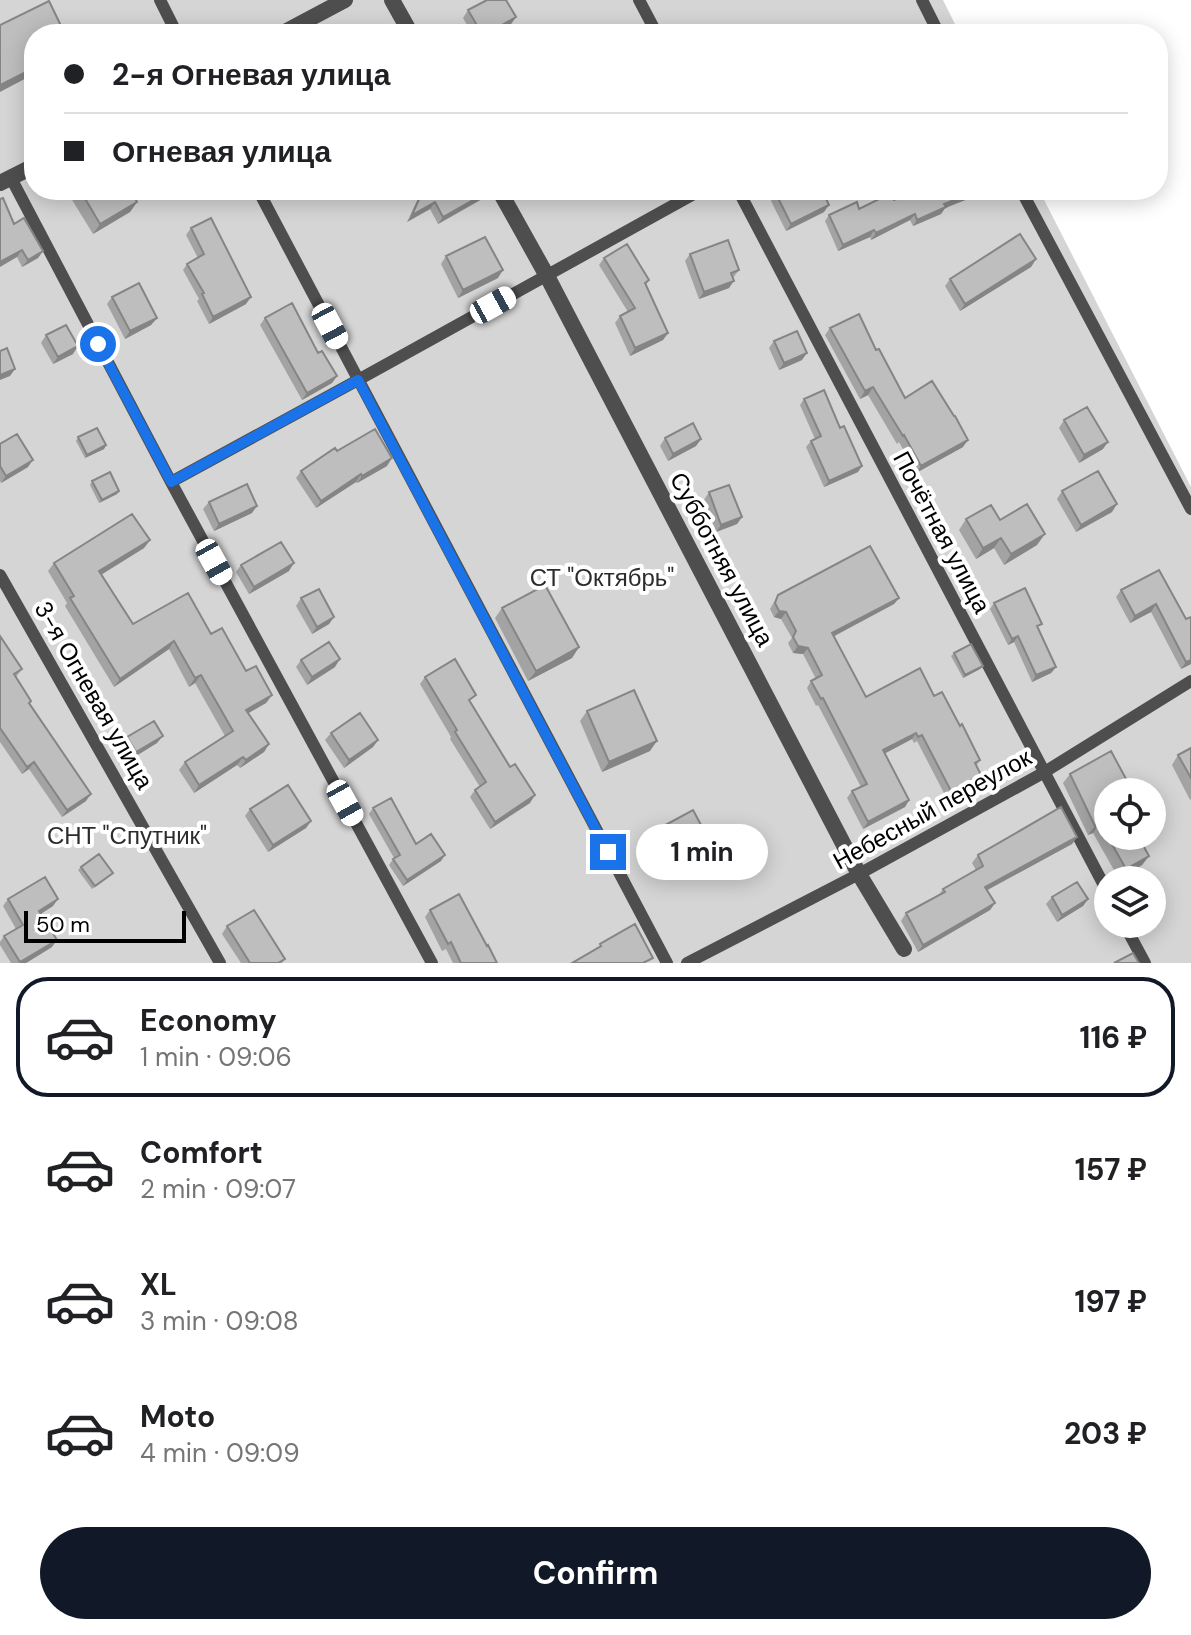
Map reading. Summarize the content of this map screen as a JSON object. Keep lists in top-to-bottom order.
{
  "streets": {
    "street": ["Субботняя улица"],
    "lane": ["Почётная улица", "3-я Огневая улица", "Небесный переулок"]
  },
  "crossings": [
    ["Почётная улица", "Небесный переулок"],
    ["Субботняя улица", "Небесный переулок"]
  ],
  "parks": ["СТ \"Октябрь\"", "СНТ \"Спутник\""],
  "scale_bar": "50 m",
  "page": {
    "banner": ["2-я Огневая улица", "Огневая улица"],
    "bubble": "1 min",
    "scale": "50 m",
    "list": [
      {
        "name": "Economy",
        "note": "1 min · 09:06",
        "value": "116 ₽"
      },
      {
        "name": "Comfort",
        "note": "2 min · 09:07",
        "value": "157 ₽"
      },
      {
        "name": "XL",
        "note": "3 min · 09:08",
        "value": "197 ₽"
      },
      {
        "name": "Moto",
        "note": "4 min · 09:09",
        "value": "203 ₽"
      }
    ],
    "buttons": "Confirm"
  }
}
